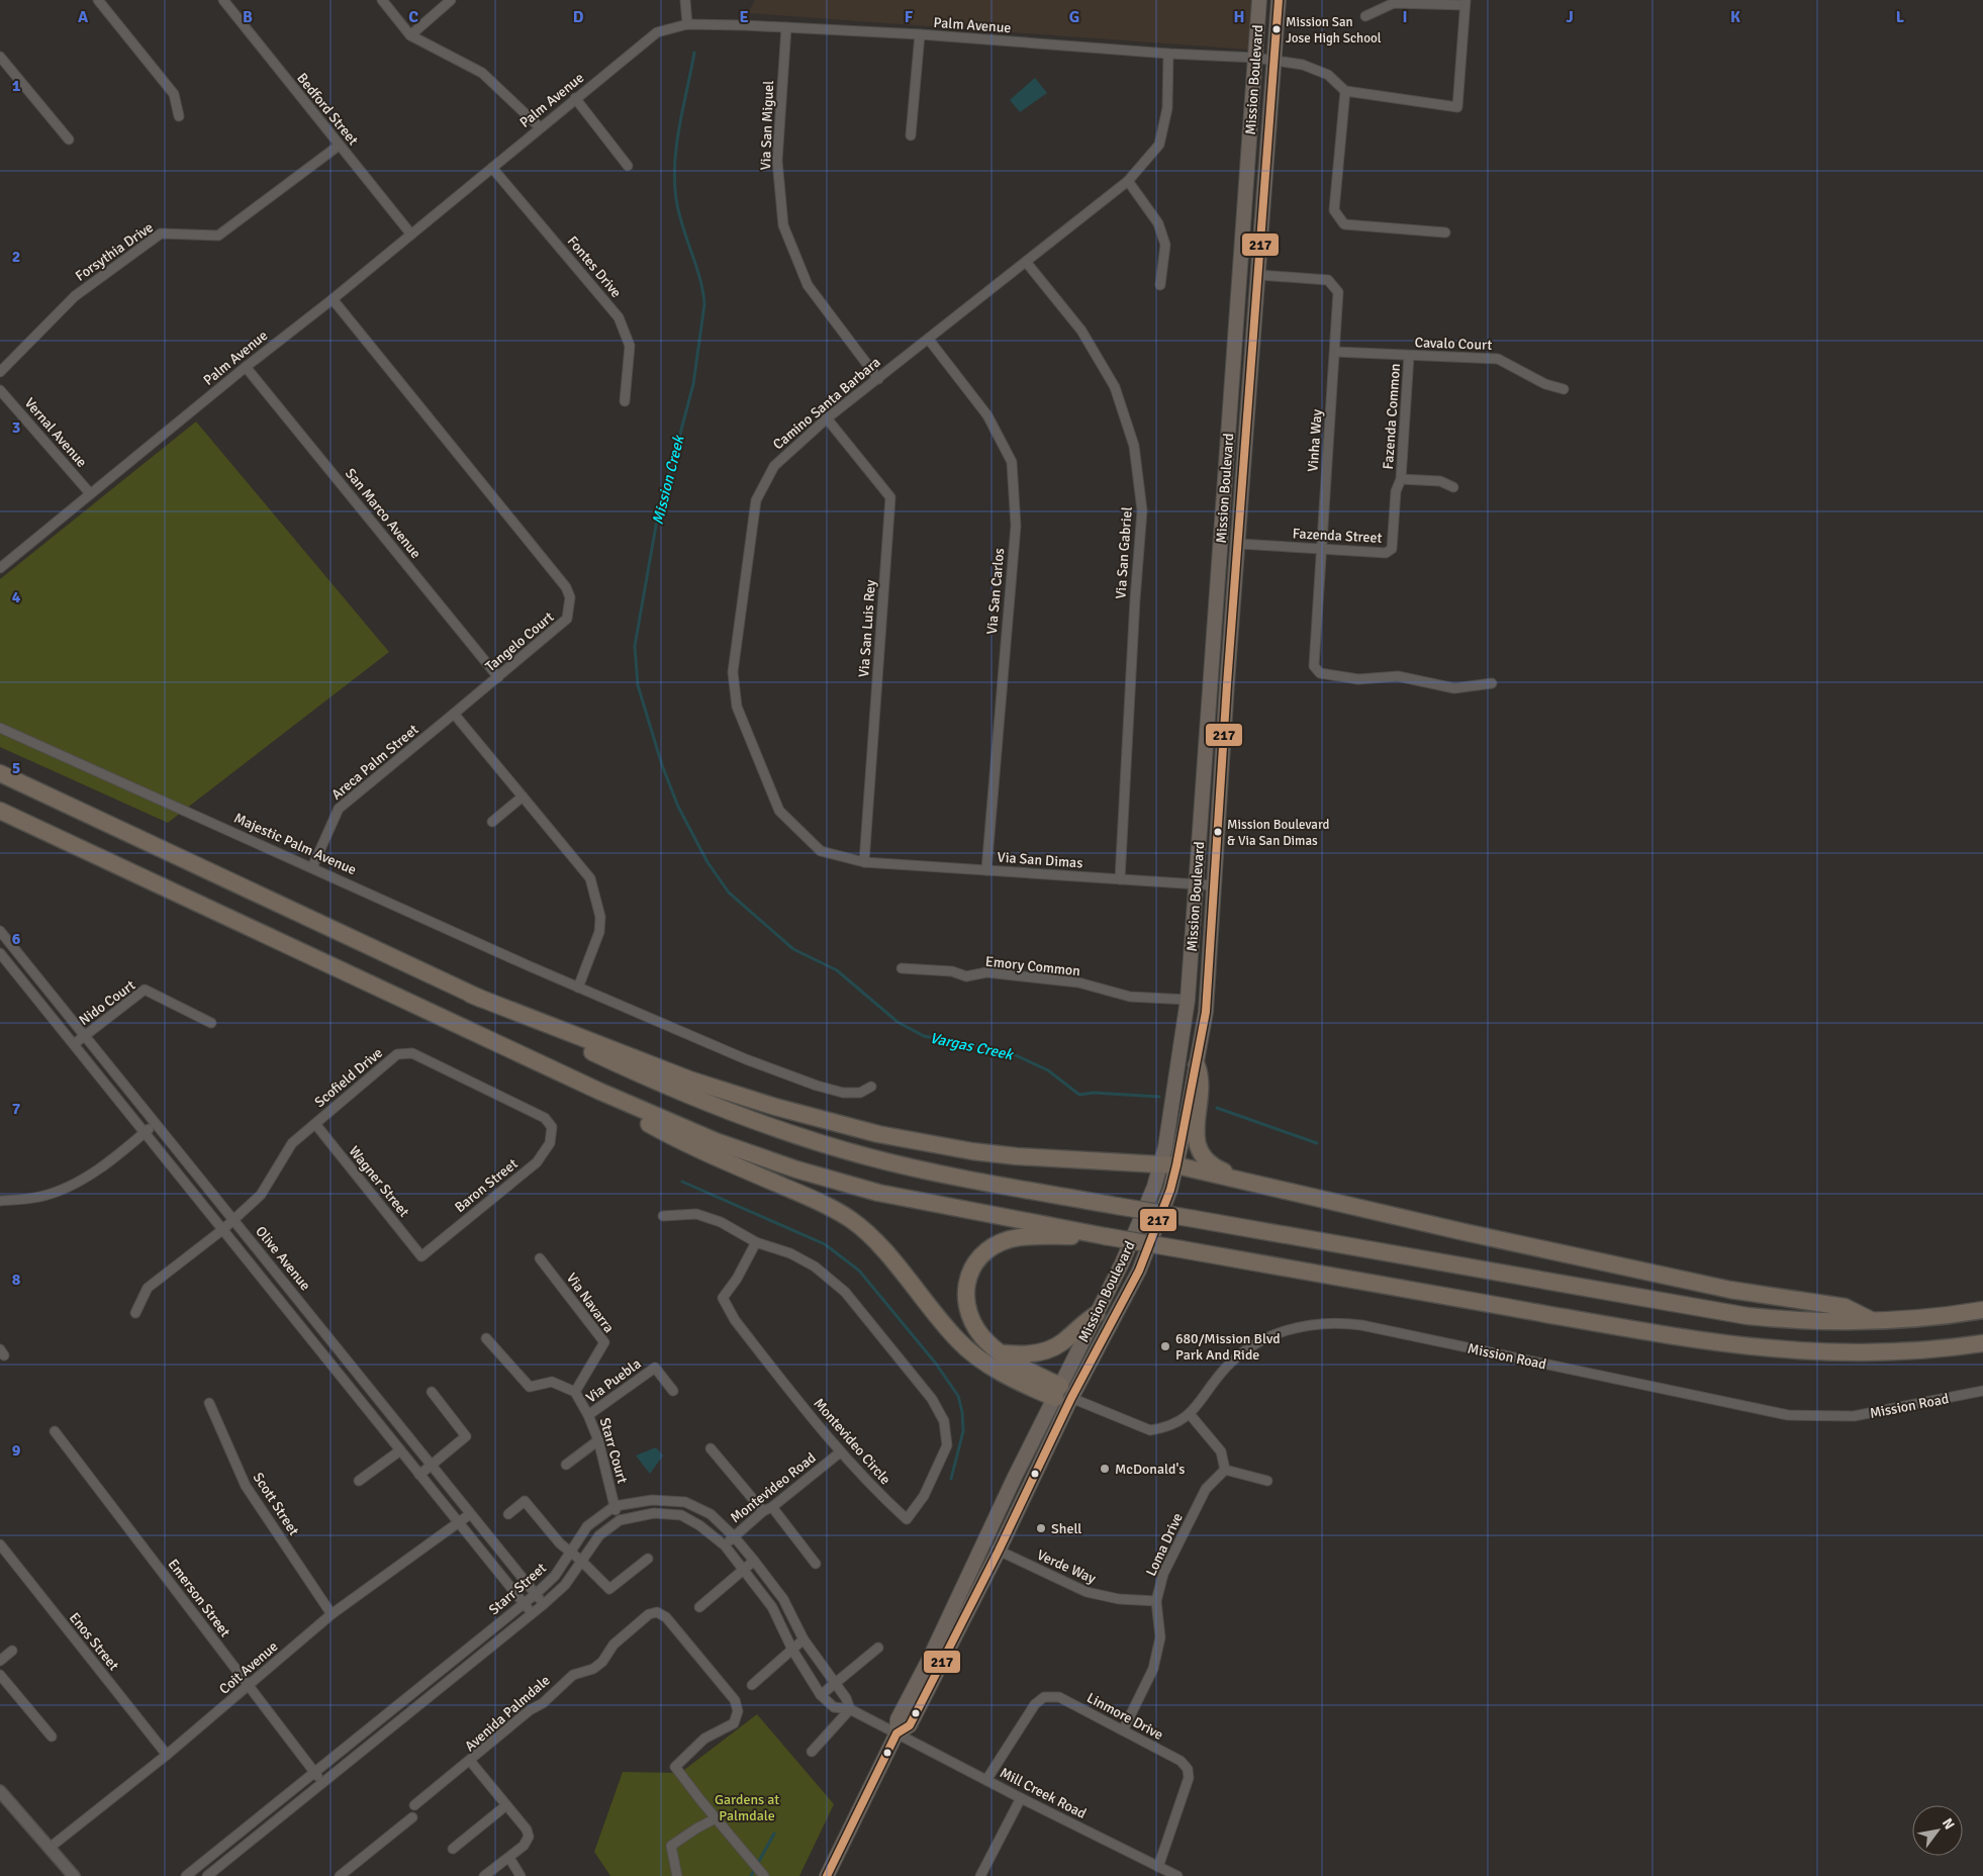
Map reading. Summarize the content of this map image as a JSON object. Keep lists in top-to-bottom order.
{
  "streets": {
    "main road": ["Mission Boulevard"],
    "street": [
      "Palm Avenue",
      "Bedford Street",
      "Via San Miguel",
      "Forsythia Drive",
      "Fontes Drive",
      "Cavalo Court",
      "Camino Santa Barbara",
      "Fazenda Common",
      "Vernal Avenue",
      "Vinha Way",
      "San Marco Avenue",
      "Fazenda Street",
      "Via San Gabriel",
      "Via San Carlos",
      "Via San Luis Rey",
      "Tangelo Court",
      "Areca Palm Street",
      "Majestic Palm Avenue",
      "Via San Dimas",
      "Emory Common",
      "Nido Court",
      "Scofield Drive",
      "Wagner Street",
      "Baron Street",
      "Olive Avenue",
      "Via Navarra",
      "Mission Road",
      "Via Puebla",
      "Montevideo Circle",
      "Starr Court",
      "Montevideo Road",
      "Scott Street",
      "Loma Drive",
      "Verde Way",
      "Starr Street",
      "Emerson Street",
      "Enos Street",
      "Coit Avenue",
      "Avenida Palmdale",
      "Linmore Drive",
      "Mill Creek Road"
    ]
  },
  "crossings": [
    ["Palm Avenue", "Mission Boulevard"],
    ["Palm Avenue", "Bedford Street"],
    ["Palm Avenue", "Via San Miguel"],
    ["Palm Avenue", "Fontes Drive"],
    ["Palm Avenue", "Camino Santa Barbara"],
    ["Palm Avenue", "Vernal Avenue"],
    ["Palm Avenue", "San Marco Avenue"],
    ["Palm Avenue", "Tangelo Court"],
    ["Mission Boulevard", "Vinha Way"],
    ["Mission Boulevard", "Fazenda Street"],
    ["Mission Boulevard", "Via San Dimas"],
    ["Mission Boulevard", "Emory Common"],
    ["Mission Boulevard", "Mission Road"],
    ["Mission Boulevard", "Verde Way"],
    ["Mission Boulevard", "Starr Street"],
    ["Mission Boulevard", "Mill Creek Road"],
    ["Bedford Street", "Forsythia Drive"],
    ["Via San Miguel", "Camino Santa Barbara"],
    ["Cavalo Court", "Fazenda Common"],
    ["Cavalo Court", "Vinha Way"],
    ["Camino Santa Barbara", "Via San Gabriel"],
    ["Camino Santa Barbara", "Via San Carlos"],
    ["Camino Santa Barbara", "Via San Luis Rey"],
    ["Camino Santa Barbara", "Via San Dimas"],
    ["Fazenda Common", "Fazenda Street"],
    ["Vinha Way", "Fazenda Street"],
    ["San Marco Avenue", "Tangelo Court"],
    ["Via San Gabriel", "Via San Dimas"],
    ["Via San Carlos", "Via San Dimas"],
    ["Via San Luis Rey", "Via San Dimas"],
    ["Tangelo Court", "Areca Palm Street"],
    ["Areca Palm Street", "Majestic Palm Avenue"],
    ["Nido Court", "Olive Avenue"],
    ["Scofield Drive", "Wagner Street"],
    ["Scofield Drive", "Baron Street"],
    ["Scofield Drive", "Olive Avenue"],
    ["Wagner Street", "Baron Street"],
    ["Olive Avenue", "Starr Street"],
    ["Olive Avenue", "Coit Avenue"],
    ["Via Navarra", "Starr Court"],
    ["Via Puebla", "Starr Court"],
    ["Montevideo Circle", "Montevideo Road"],
    ["Starr Court", "Starr Street"],
    ["Montevideo Road", "Starr Street"],
    ["Scott Street", "Coit Avenue"],
    ["Loma Drive", "Verde Way"],
    ["Loma Drive", "Linmore Drive"],
    ["Starr Street", "Emerson Street"],
    ["Starr Street", "Mill Creek Road"],
    ["Emerson Street", "Coit Avenue"],
    ["Enos Street", "Coit Avenue"],
    ["Linmore Drive", "Mill Creek Road"]
  ],
  "water": ["Mission Creek", "Vargas Creek"],
  "parks": ["Gardens at Palmdale"],
  "places": [
    "Mission San Jose High School",
    "Mission Boulevard & Via San Dimas",
    "680/Mission Blvd Park And Ride",
    "McDonald's",
    "Shell"
  ],
  "lines": ["transit line 217"],
  "north": "top right",
  "grid": {
    "columns": [
      "A",
      "B",
      "C",
      "D",
      "E",
      "F",
      "G",
      "H",
      "I",
      "J",
      "K",
      "L"
    ],
    "rows": [
      "1",
      "2",
      "3",
      "4",
      "5",
      "6",
      "7",
      "8",
      "9"
    ]
  }
}
